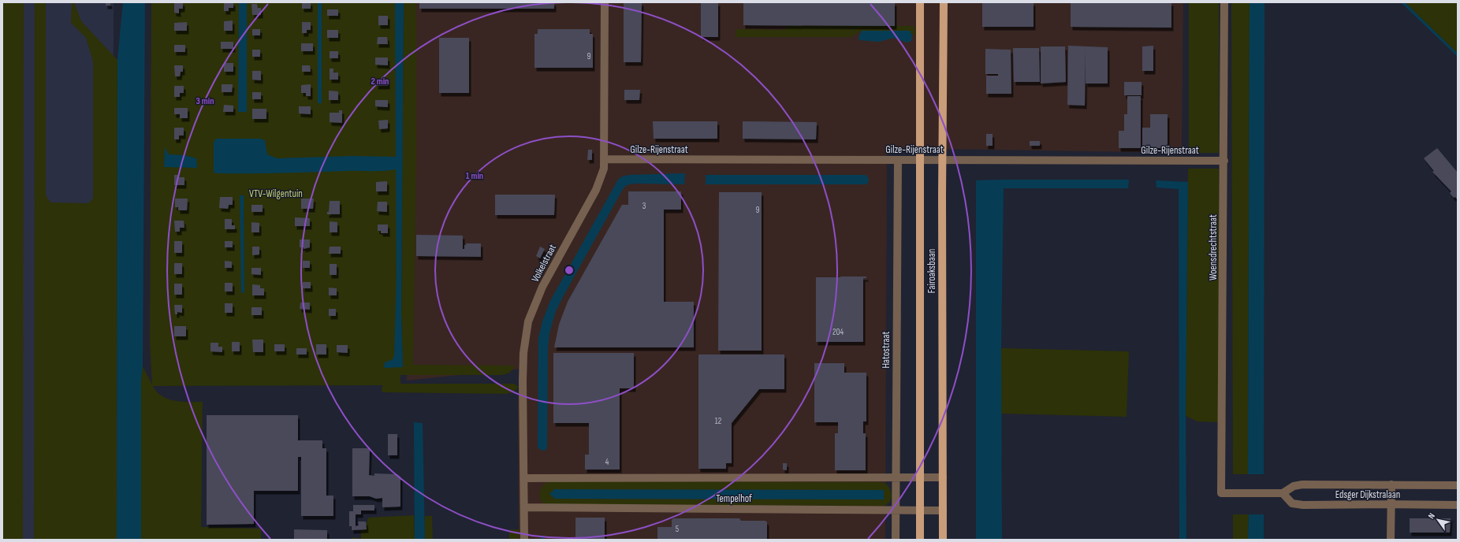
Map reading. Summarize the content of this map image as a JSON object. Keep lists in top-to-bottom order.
{
  "streets": {
    "main road": ["Fairoaksbaan"],
    "street": [
      "Gilze-Rijenstraat",
      "Woensdrechtstraat",
      "Volkelstraat",
      "Hatostraat",
      "Edsger Dijkstralaan",
      "Tempelhof"
    ]
  },
  "crossings": [
    ["Gilze-Rijenstraat", "Woensdrechtstraat"],
    ["Gilze-Rijenstraat", "Volkelstraat"],
    ["Gilze-Rijenstraat", "Fairoaksbaan"],
    ["Gilze-Rijenstraat", "Hatostraat"],
    ["Woensdrechtstraat", "Edsger Dijkstralaan"],
    ["Volkelstraat", "Tempelhof"],
    ["Fairoaksbaan", "Tempelhof"],
    ["Hatostraat", "Tempelhof"]
  ],
  "parks": ["VTV-Wilgentuin"],
  "house_numbers": [
    "9",
    "3",
    "9",
    "204",
    "12",
    "4",
    "5"
  ],
  "north": "top left",
  "rings": ["2 min", "3 min", "1 min"]
}
